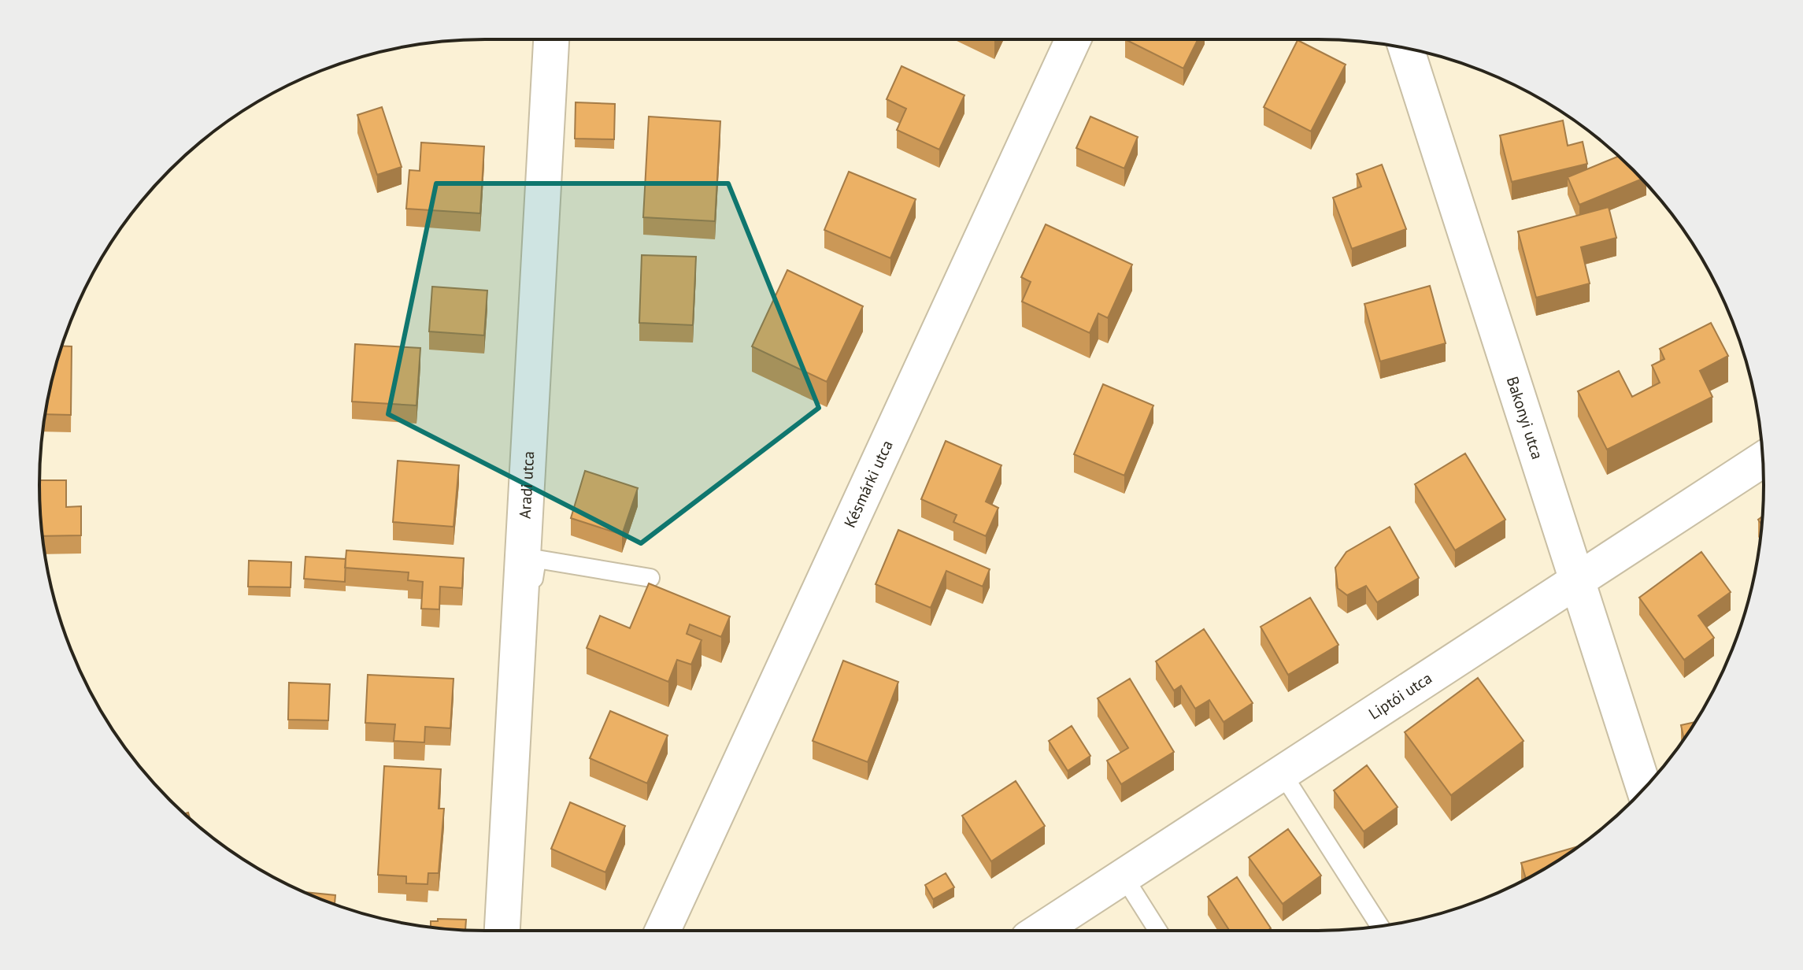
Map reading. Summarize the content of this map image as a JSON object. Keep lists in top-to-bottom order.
{
  "streets": {
    "street": [
      "Bakonyi utca",
      "Aradi utca",
      "Késmárki utca",
      "Liptói utca"
    ]
  },
  "crossings": [
    ["Bakonyi utca", "Liptói utca"]
  ]
}
